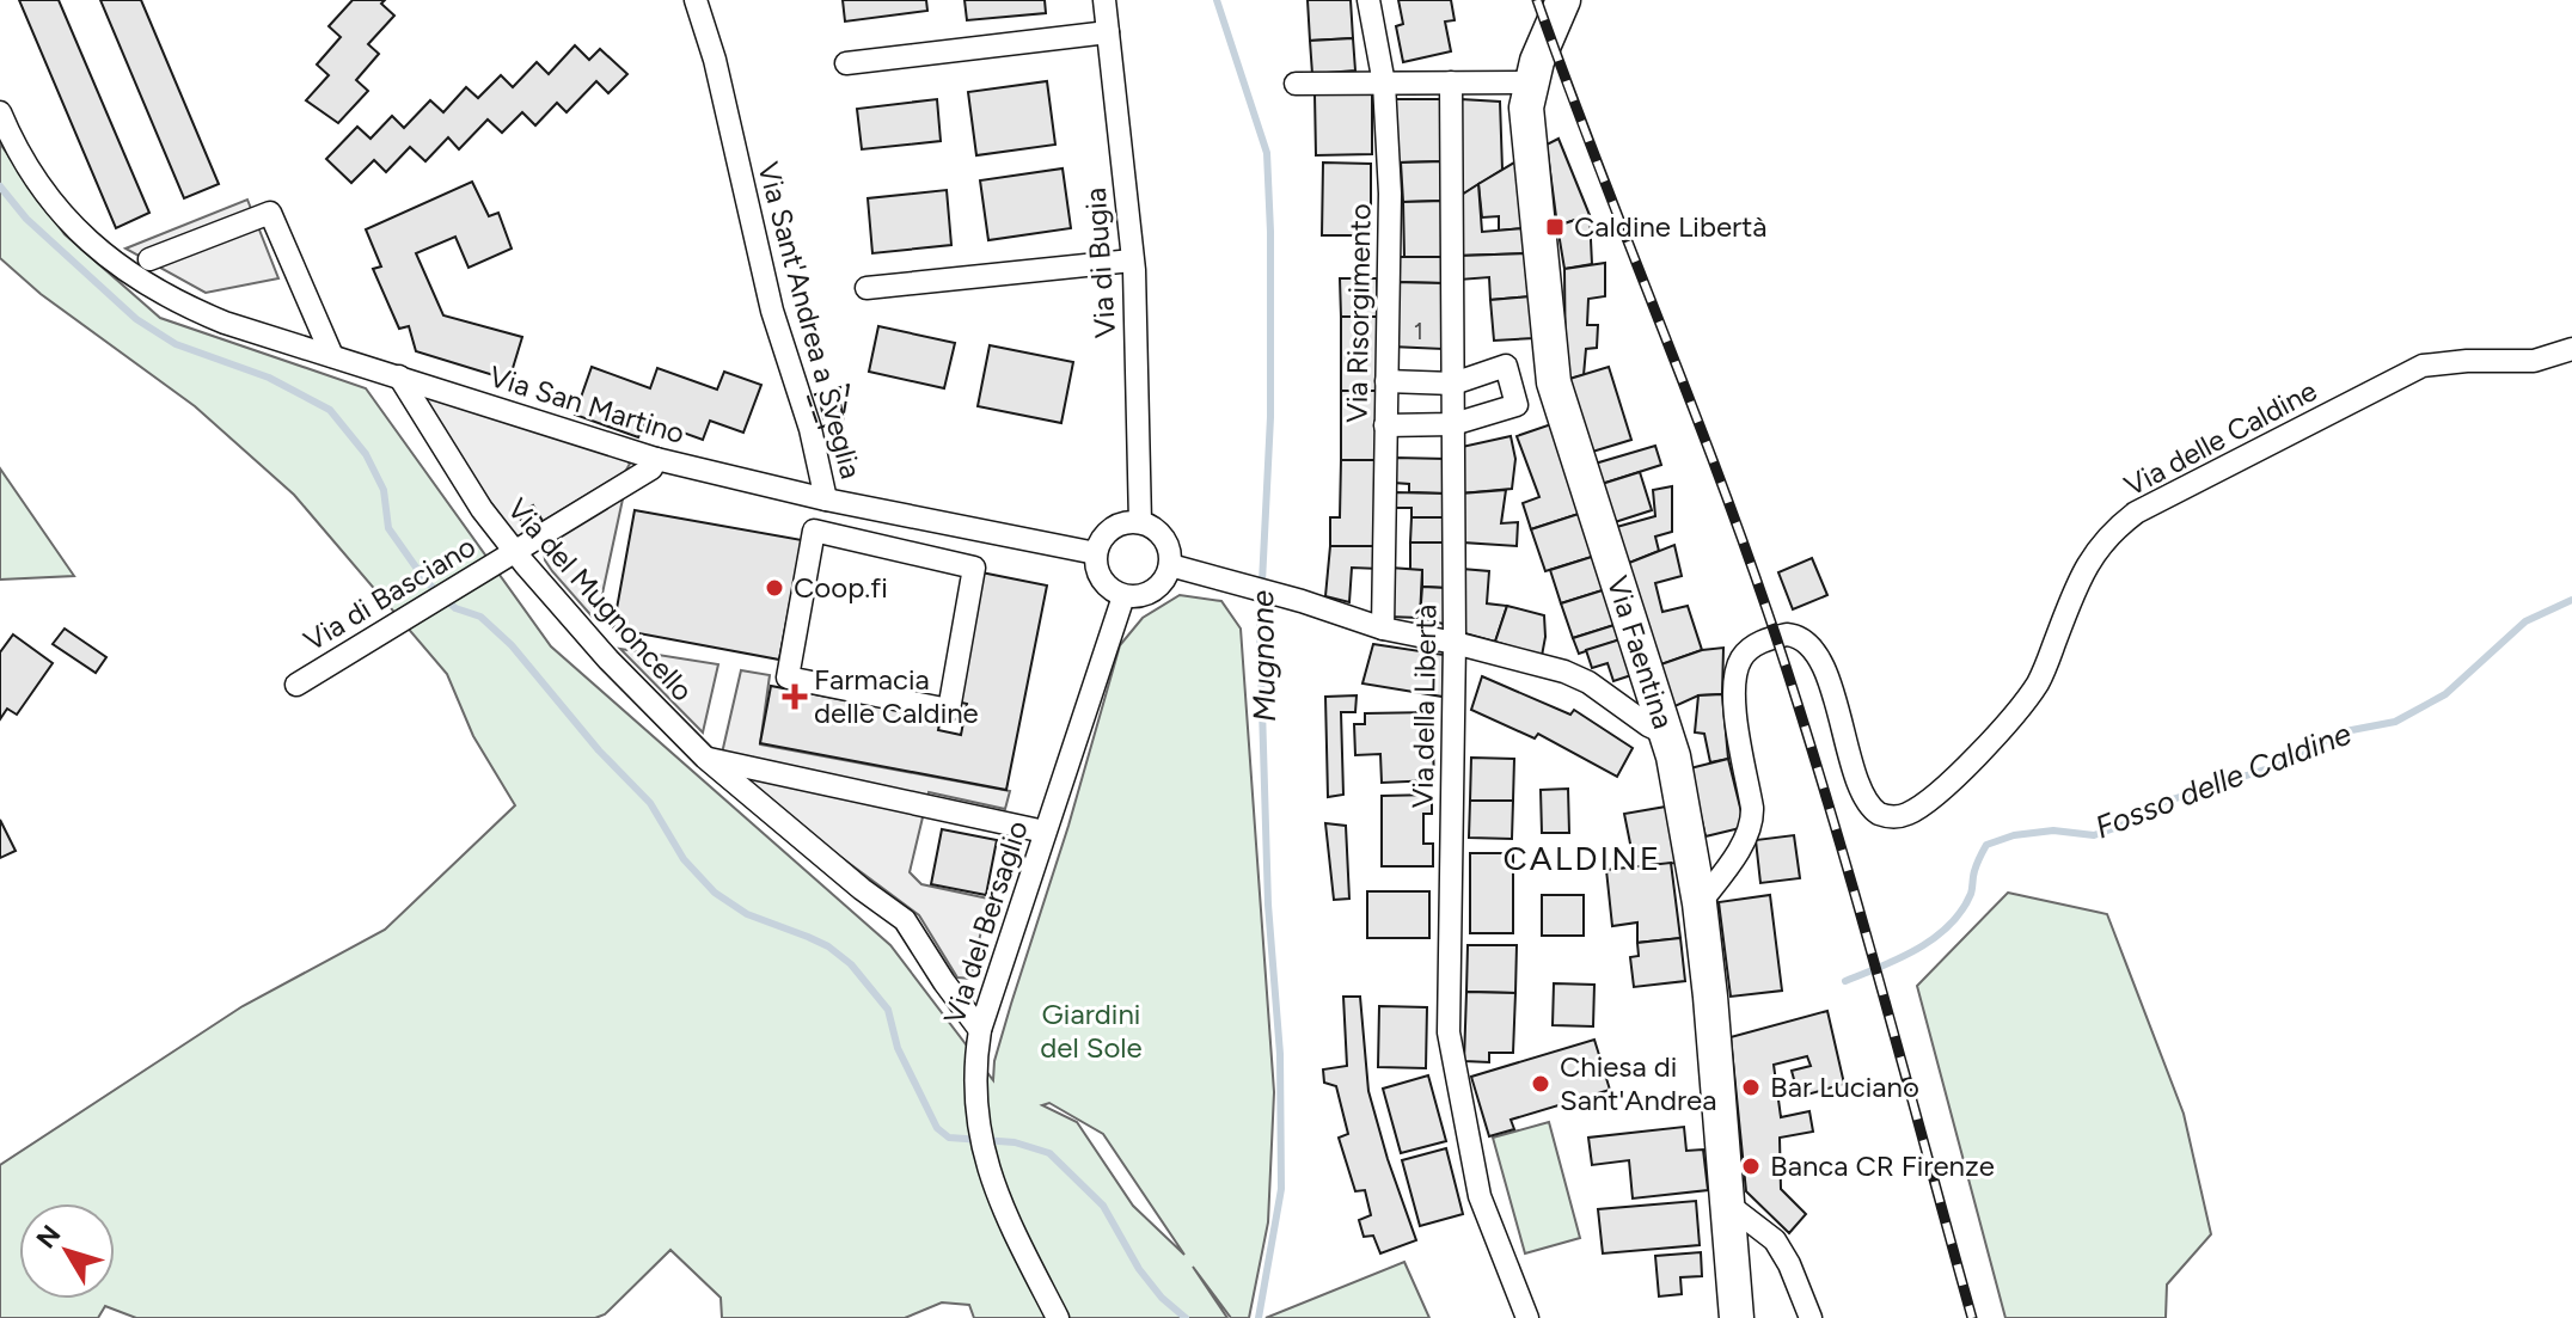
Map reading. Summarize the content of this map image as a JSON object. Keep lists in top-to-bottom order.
{
  "streets": {
    "main road": ["Via Faentina"],
    "street": [
      "Via di Bugia",
      "Via Risorgimento",
      "Via Sant'Andrea a Sveglia",
      "Via San Martino",
      "Via delle Caldine",
      "Via di Basciano",
      "Via del Mugnoncello",
      "Via della Libertà",
      "Via del Bersaglio"
    ]
  },
  "crossings": [
    ["Via di Bugia", "Via Sant'Andrea a Sveglia"],
    ["Via di Bugia", "Via del Bersaglio"],
    ["Via Sant'Andrea a Sveglia", "Via San Martino"],
    ["Via Sant'Andrea a Sveglia", "Via del Bersaglio"],
    ["Via San Martino", "Via di Basciano"],
    ["Via San Martino", "Via del Mugnoncello"],
    ["Via delle Caldine", "Via Faentina"],
    ["Via di Basciano", "Via del Mugnoncello"],
    ["Via del Mugnoncello", "Via del Bersaglio"]
  ],
  "districts": ["CALDINE"],
  "water": ["Mugnone", "Fosso delle Caldine"],
  "parks": ["Giardini del Sole"],
  "places": {
    "transit": ["Caldine Libertà"],
    "other": [
      "Coop.fi",
      "Chiesa di Sant'Andrea",
      "Bar Luciano",
      "Banca CR Firenze"
    ],
    "health": ["Farmacia delle Caldine"]
  },
  "house_numbers": ["1"],
  "north": "top left"
}
